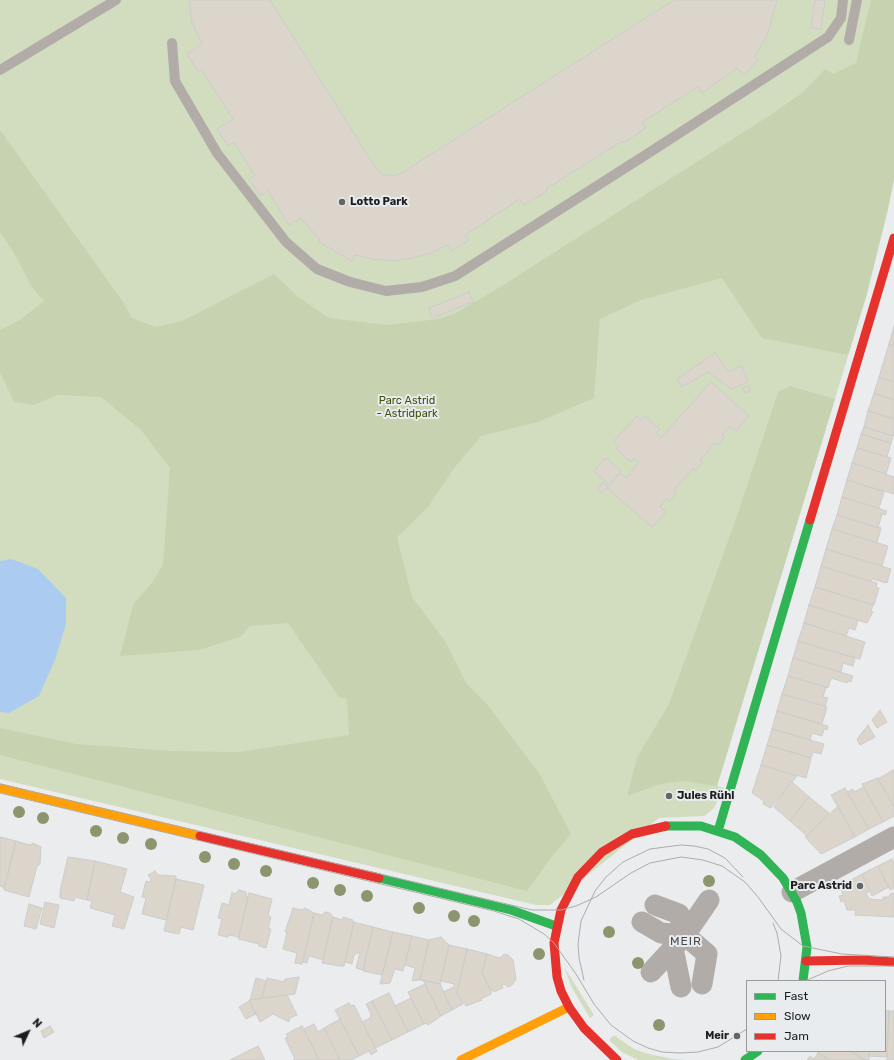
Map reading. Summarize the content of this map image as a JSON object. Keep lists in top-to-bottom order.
{
  "districts": ["MEIR"],
  "parks": ["Parc Astrid - Astridpark"],
  "places": [
    "Lotto Park",
    "Jules Rühl",
    "Parc Astrid",
    "Meir"
  ],
  "legend": ["Fast", "Slow", "Jam"],
  "north": "top right"
}
